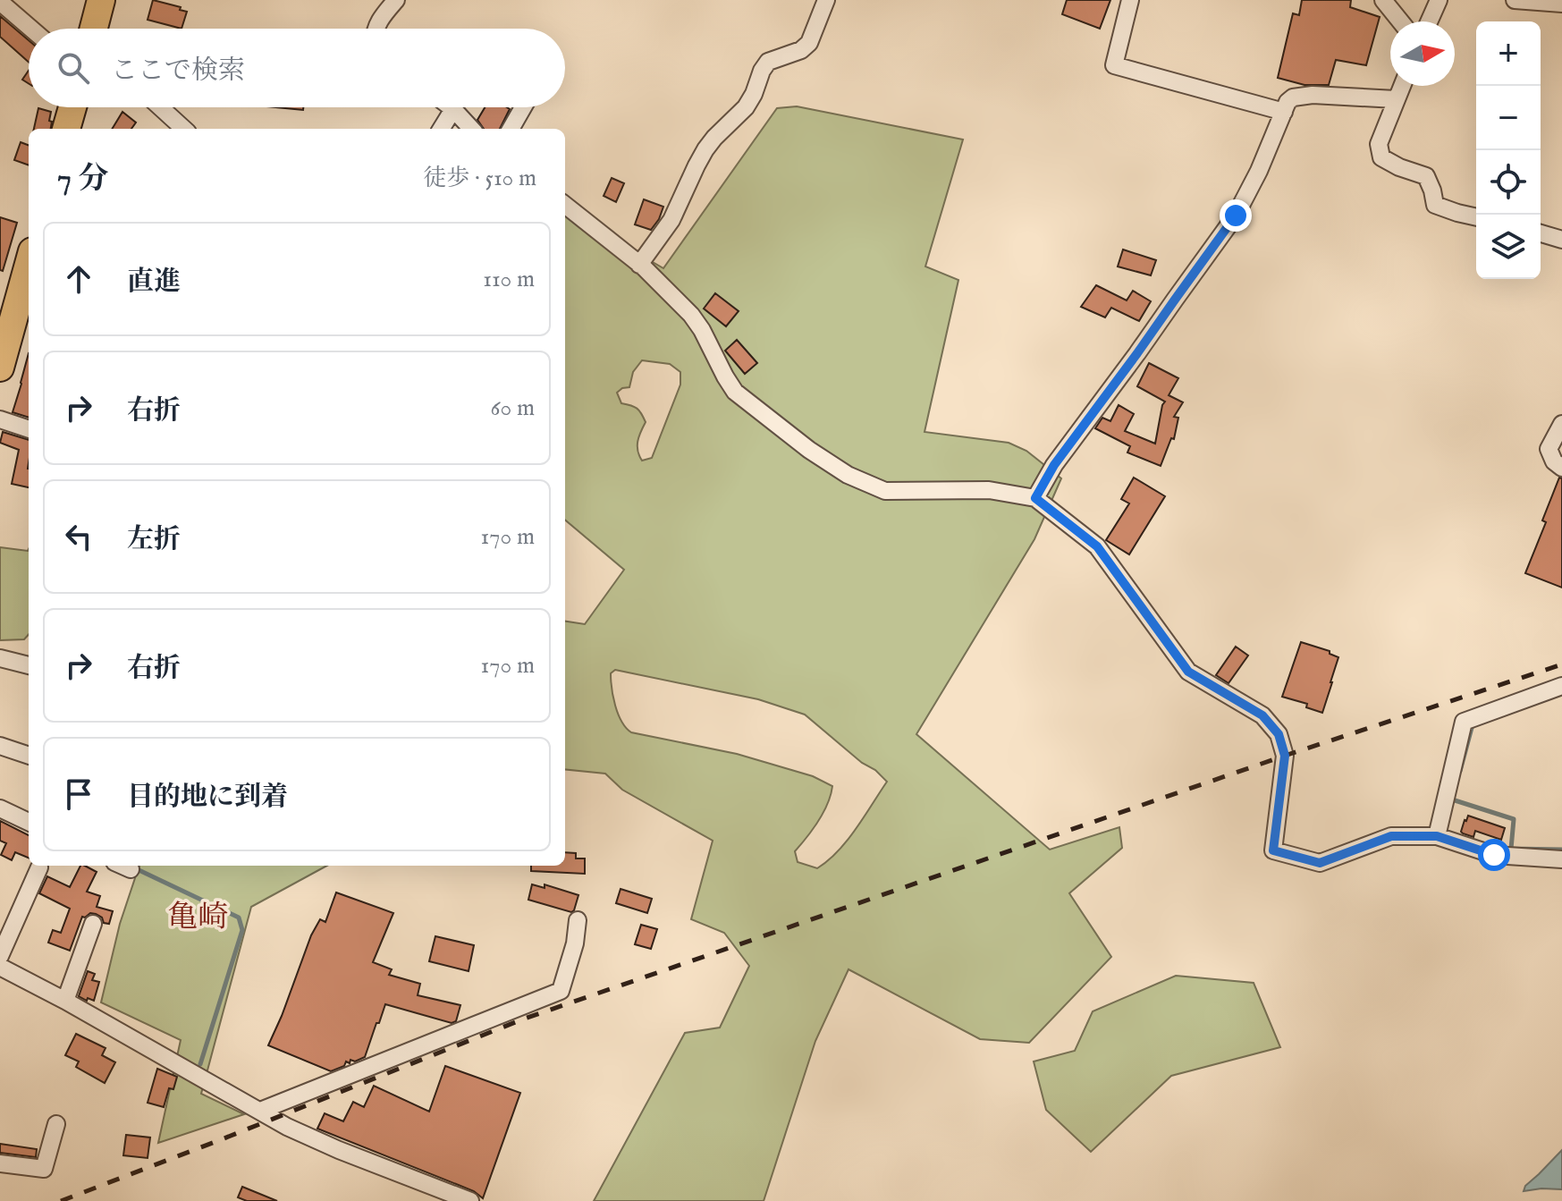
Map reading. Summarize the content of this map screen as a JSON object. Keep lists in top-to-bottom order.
{
  "districts": ["亀崎"],
  "north": "right",
  "page": {
    "map_buttons": ["+", "−"],
    "search": "ここで検索",
    "heading": ["7 分", "徒歩 · 510 m"],
    "list": [
      ["直進", "110 m"],
      ["右折", "60 m"],
      ["左折", "170 m"],
      ["右折", "170 m"],
      "目的地に到着"
    ]
  }
}
